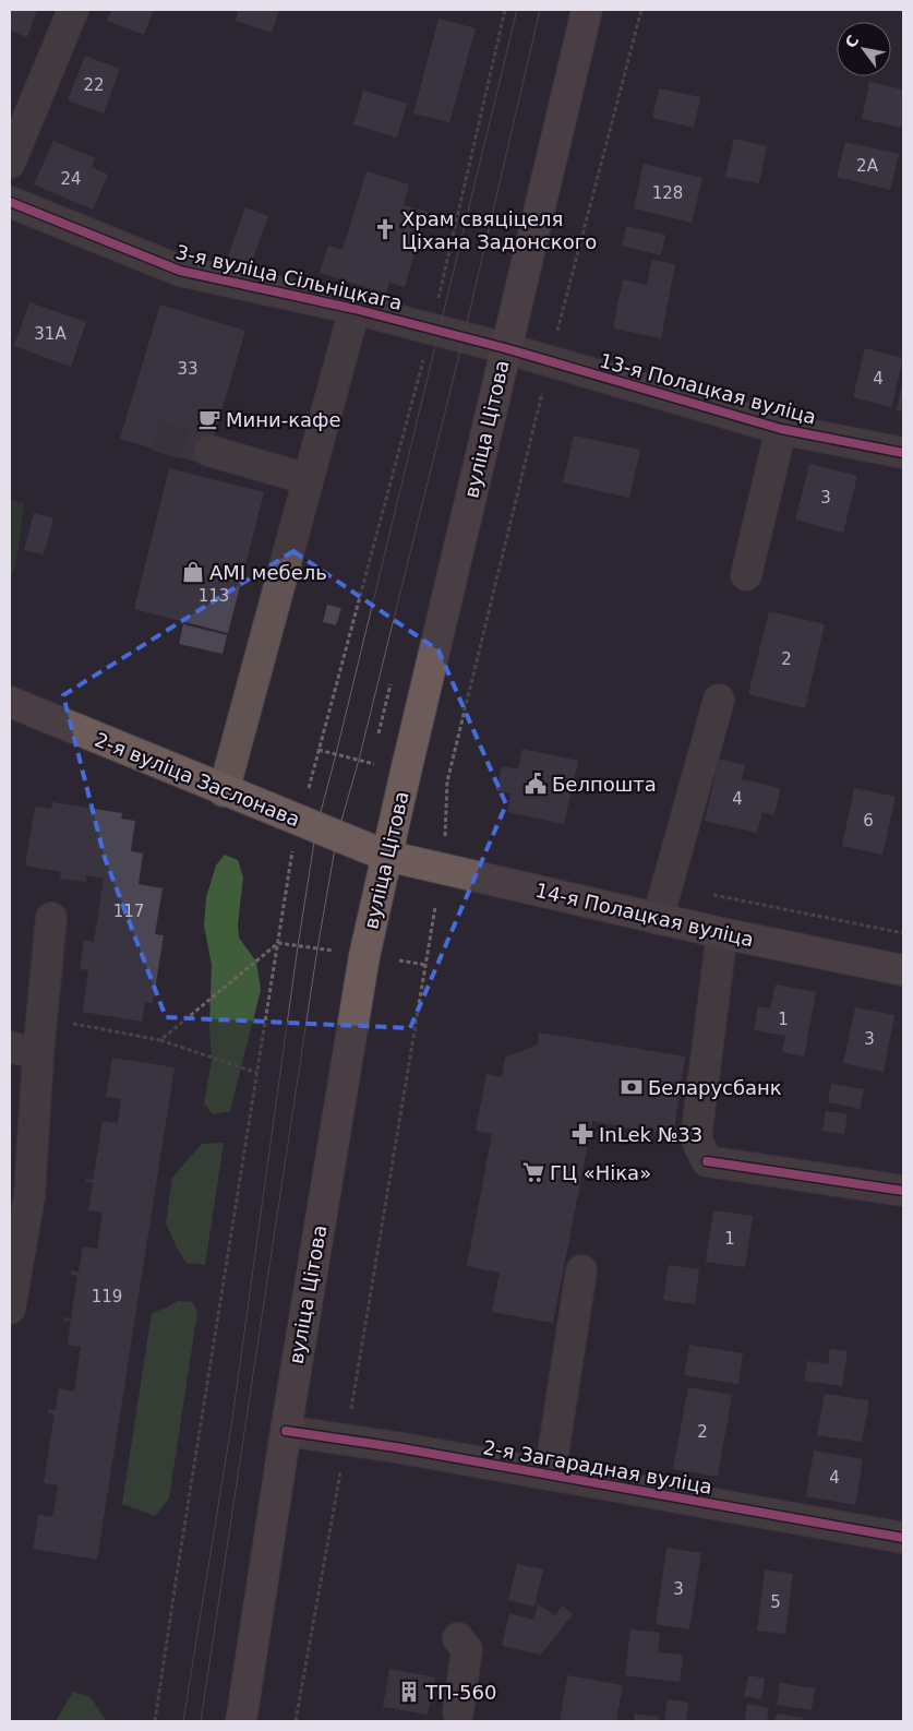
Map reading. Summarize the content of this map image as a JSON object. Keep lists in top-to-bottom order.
{
  "streets": {
    "main road": ["вуліца Цітова", "2-я вуліца Заслонава", "14-я Полацкая вуліца"],
    "street": ["3-я вуліца Сільніцкага", "13-я Полацкая вуліца", "2-я Загарадная вуліца"]
  },
  "crossings": [
    ["3-я вуліца Сільніцкага", "13-я Полацкая вуліца"],
    ["3-я вуліца Сільніцкага", "вуліца Цітова"],
    ["13-я Полацкая вуліца", "вуліца Цітова"],
    ["вуліца Цітова", "2-я вуліца Заслонава"],
    ["вуліца Цітова", "14-я Полацкая вуліца"],
    ["вуліца Цітова", "2-я Загарадная вуліца"],
    ["2-я вуліца Заслонава", "14-я Полацкая вуліца"]
  ],
  "places": {
    "church": ["Храм свяціцеля Ціхана Задонского"],
    "cafe": ["Мини-кафе"],
    "shop": ["AMI мебель"],
    "public building": ["Белпошта"],
    "bank": ["Беларусбанк"],
    "pharmacy": ["InLek №33"],
    "supermarket": ["ГЦ «Ніка»"],
    "building": ["ТП-560"]
  },
  "house_numbers": [
    "22",
    "2А",
    "24",
    "128",
    "31А",
    "33",
    "4",
    "3",
    "113",
    "2",
    "4",
    "6",
    "117",
    "1",
    "3",
    "1",
    "119",
    "2",
    "4",
    "3",
    "5"
  ],
  "north": "top left"
}
